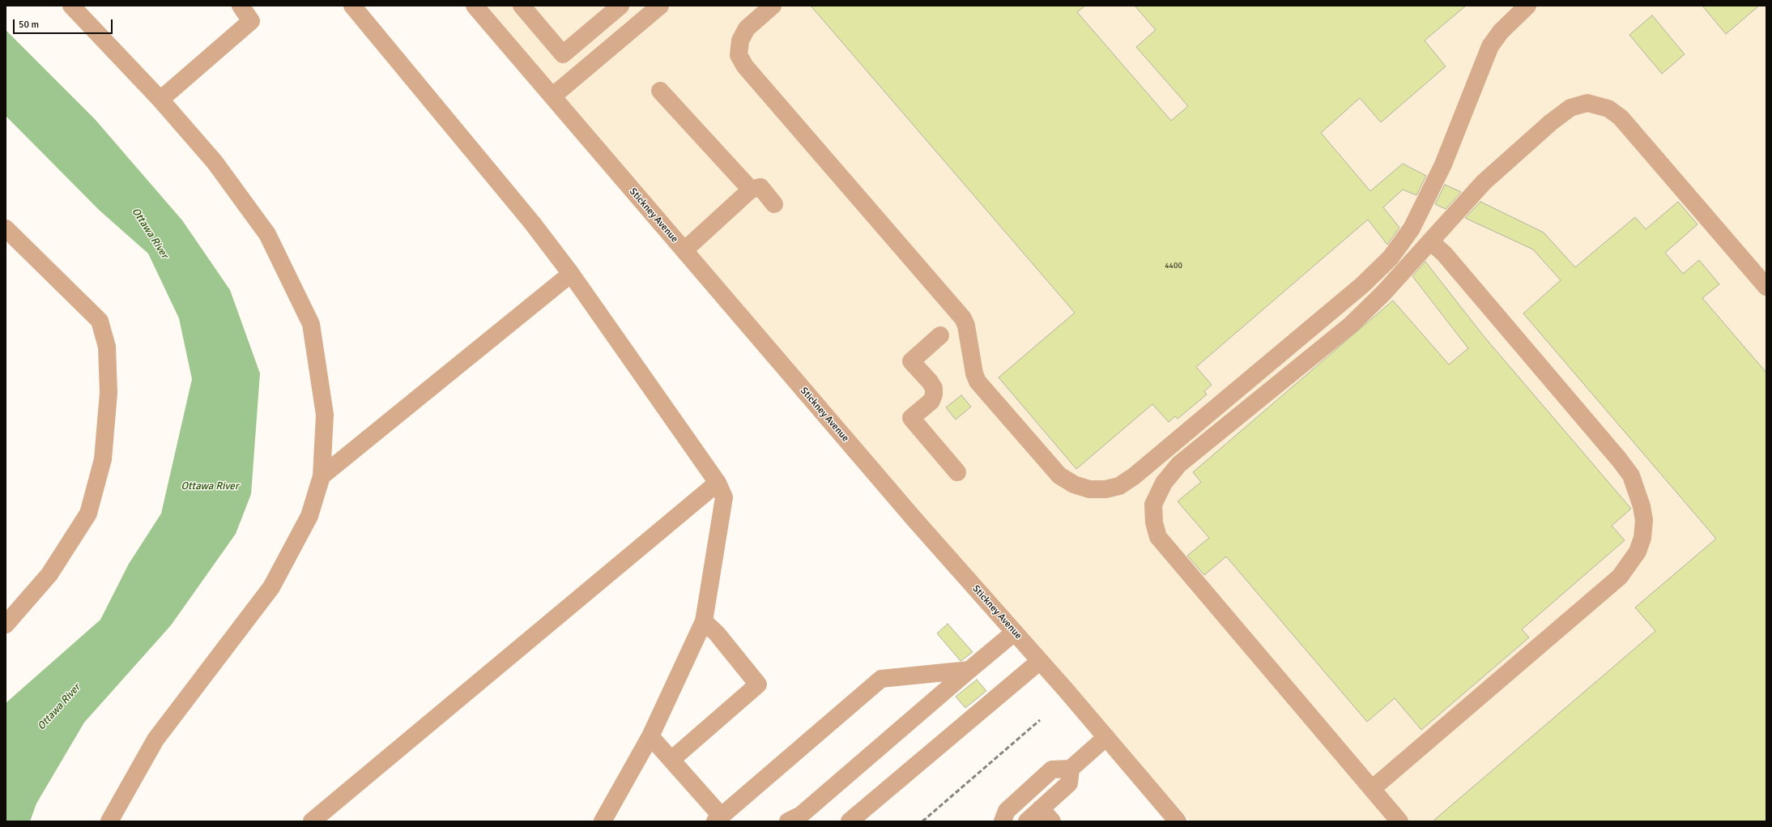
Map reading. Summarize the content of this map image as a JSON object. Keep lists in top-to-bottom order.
{
  "streets": {
    "street": ["Stickney Avenue"]
  },
  "water": ["Ottawa River"],
  "house_numbers": ["4400"],
  "scale_bar": "50 m"
}
